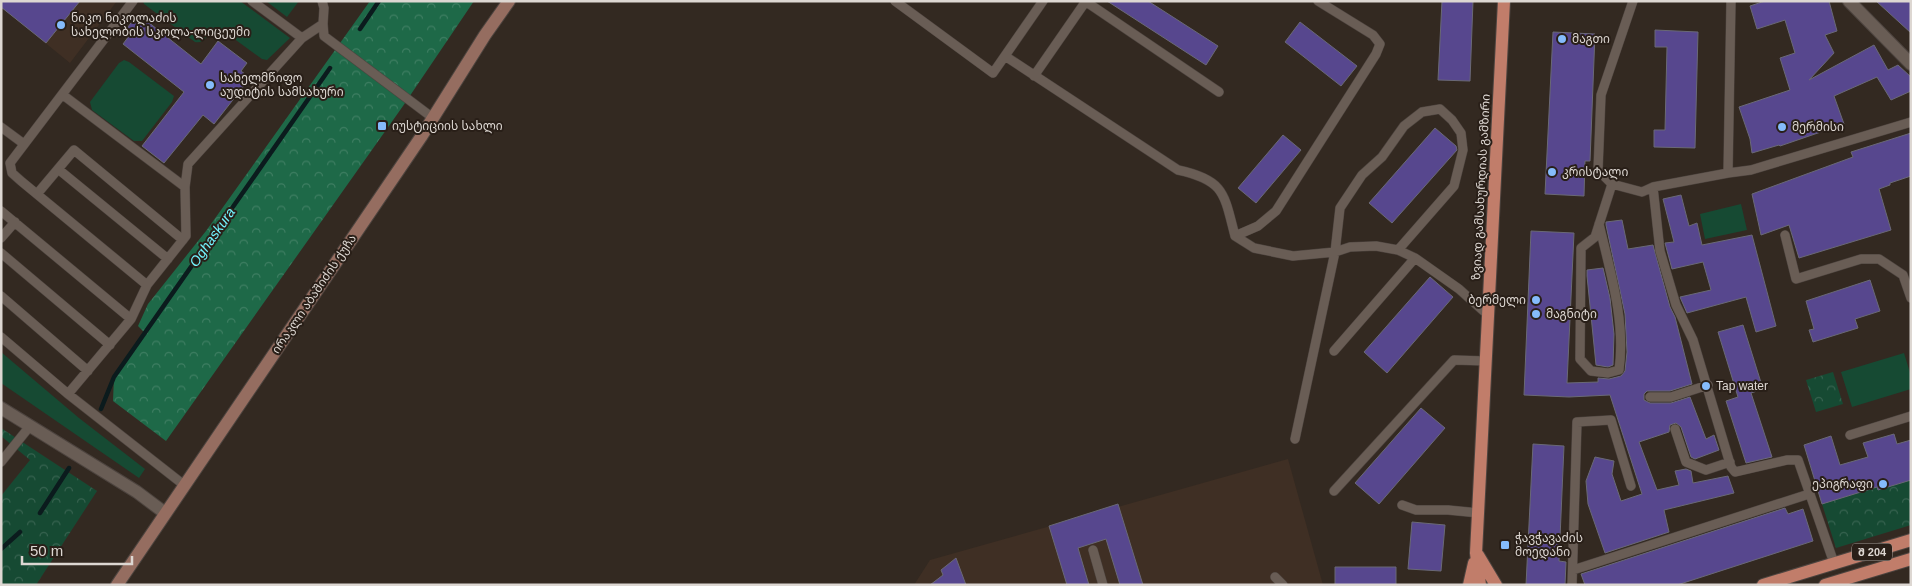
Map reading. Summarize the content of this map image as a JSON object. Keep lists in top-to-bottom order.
{
  "streets": {
    "main road": ["ზვიად გამსახურდიას გამზირი", "ირაკლი აბაშიძის ქუჩა", "შ 204"]
  },
  "water": ["Oghaskura"],
  "places": {
    "other": [
      "ნიკო ნიკოლაძის სახელობის სკოლა-ლიცეუმი",
      "მაგთი",
      "სახელმწიფო აუდიტის სამსახური",
      "მერმისი",
      "კრისტალი",
      "ბერმელი",
      "მაგნიტი",
      "Tap water",
      "ეპიგრაფი"
    ],
    "transit": ["იუსტიციის სახლი", "ჭავჭავაძის მოედანი"]
  },
  "scale_bar": "50 m"
}
